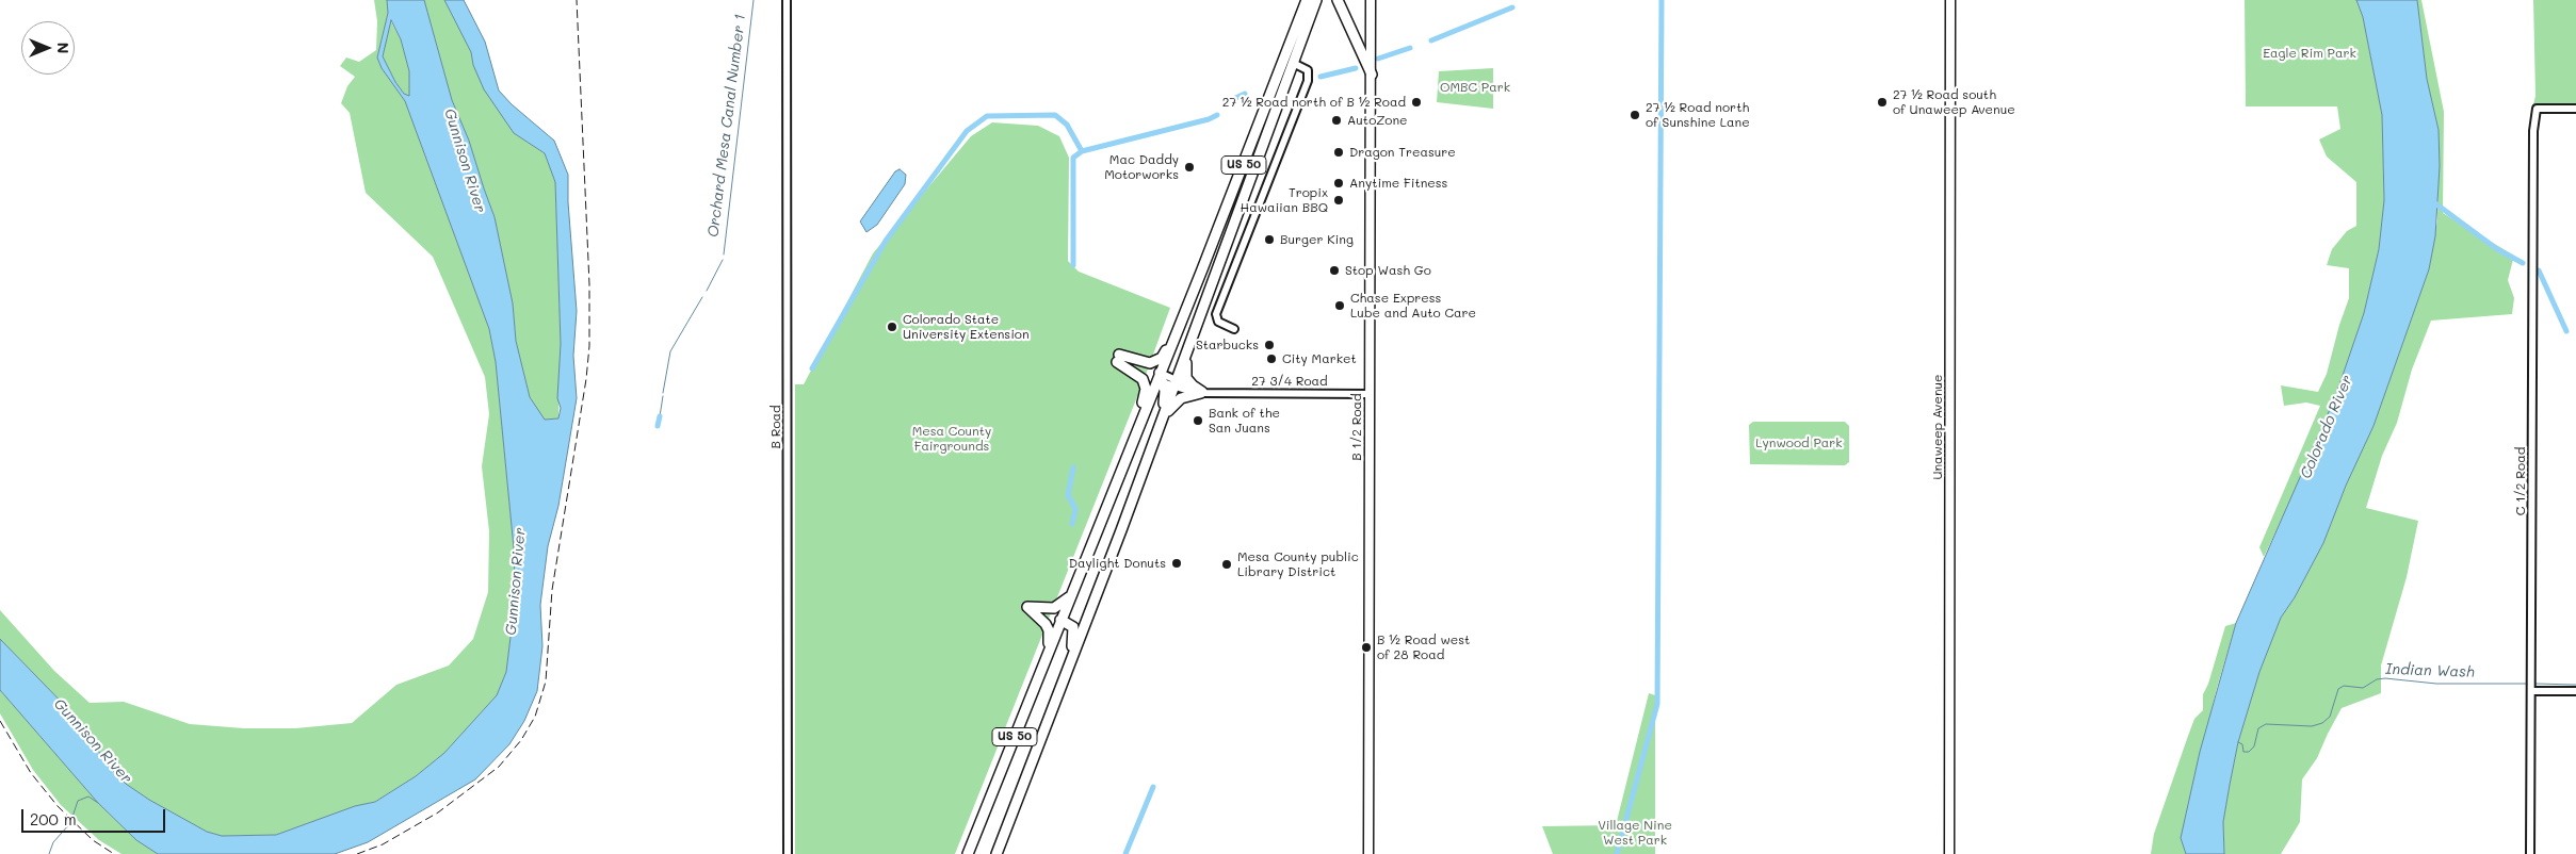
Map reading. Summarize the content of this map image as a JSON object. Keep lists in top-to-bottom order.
{
  "streets": {
    "highway": ["US 50"],
    "main road": ["B 1/2 Road", "Unaweep Avenue"],
    "street": ["27 3/4 Road", "B Road", "C 1/2 Road"]
  },
  "crossings": [
    ["US 50", "27 3/4 Road"],
    ["27 3/4 Road", "B 1/2 Road"]
  ],
  "water": [
    "Orchard Mesa Canal Number 1",
    "Gunnison River",
    "Colorado River",
    "Indian Wash"
  ],
  "parks": [
    "Eagle Rim Park",
    "OMBC Park",
    "Mesa County Fairgrounds",
    "Lynwood Park",
    "Village Nine West Park"
  ],
  "places": [
    "27 ½ Road north of B ½ Road",
    "27 ½ Road south of Unaweep Avenue",
    "27 ½ Road north of Sunshine Lane",
    "AutoZone",
    "Dragon Treasure",
    "Mac Daddy Motorworks",
    "Anytime Fitness",
    "Tropix Hawaiian BBQ",
    "Burger King",
    "Stop Wash Go",
    "Chase Express Lube and Auto Care",
    "Colorado State University Extension",
    "Starbucks",
    "City Market",
    "Bank of the San Juans",
    "Daylight Donuts",
    "Mesa County public Library District",
    "B ½ Road west of 28 Road"
  ],
  "scale_bar": "200 m",
  "north": "right"
}
